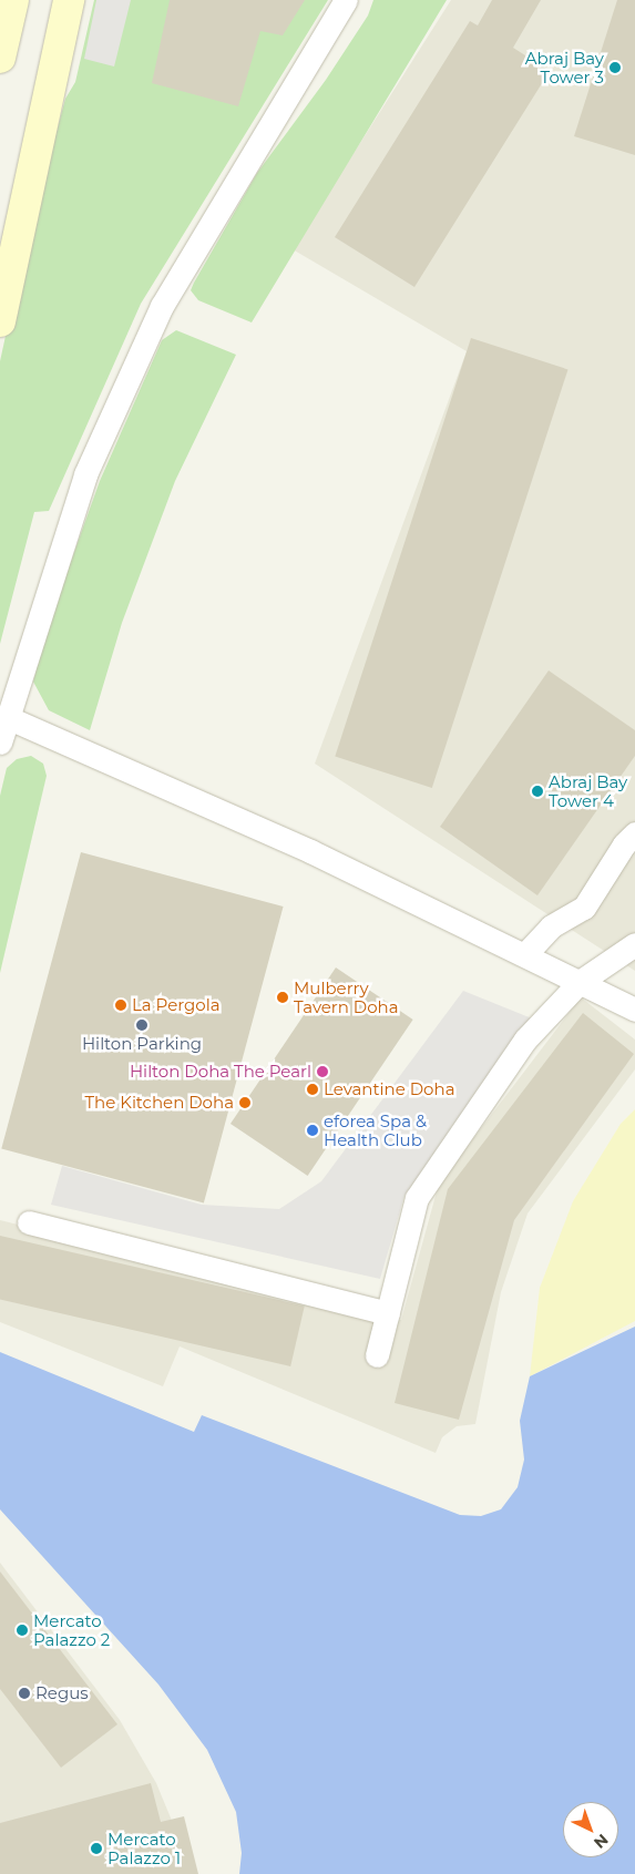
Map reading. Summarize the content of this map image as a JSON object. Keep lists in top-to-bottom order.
{
  "places": [
    "Abraj Bay Tower 3",
    "Abraj Bay Tower 4",
    "Mulberry Tavern Doha",
    "La Pergola",
    "Hilton Parking",
    "Hilton Doha The Pearl",
    "Levantine Doha",
    "The Kitchen Doha",
    "eforea Spa & Health Club",
    "Mercato Palazzo 2",
    "Regus",
    "Mercato Palazzo 1"
  ],
  "north": "bottom right"
}
